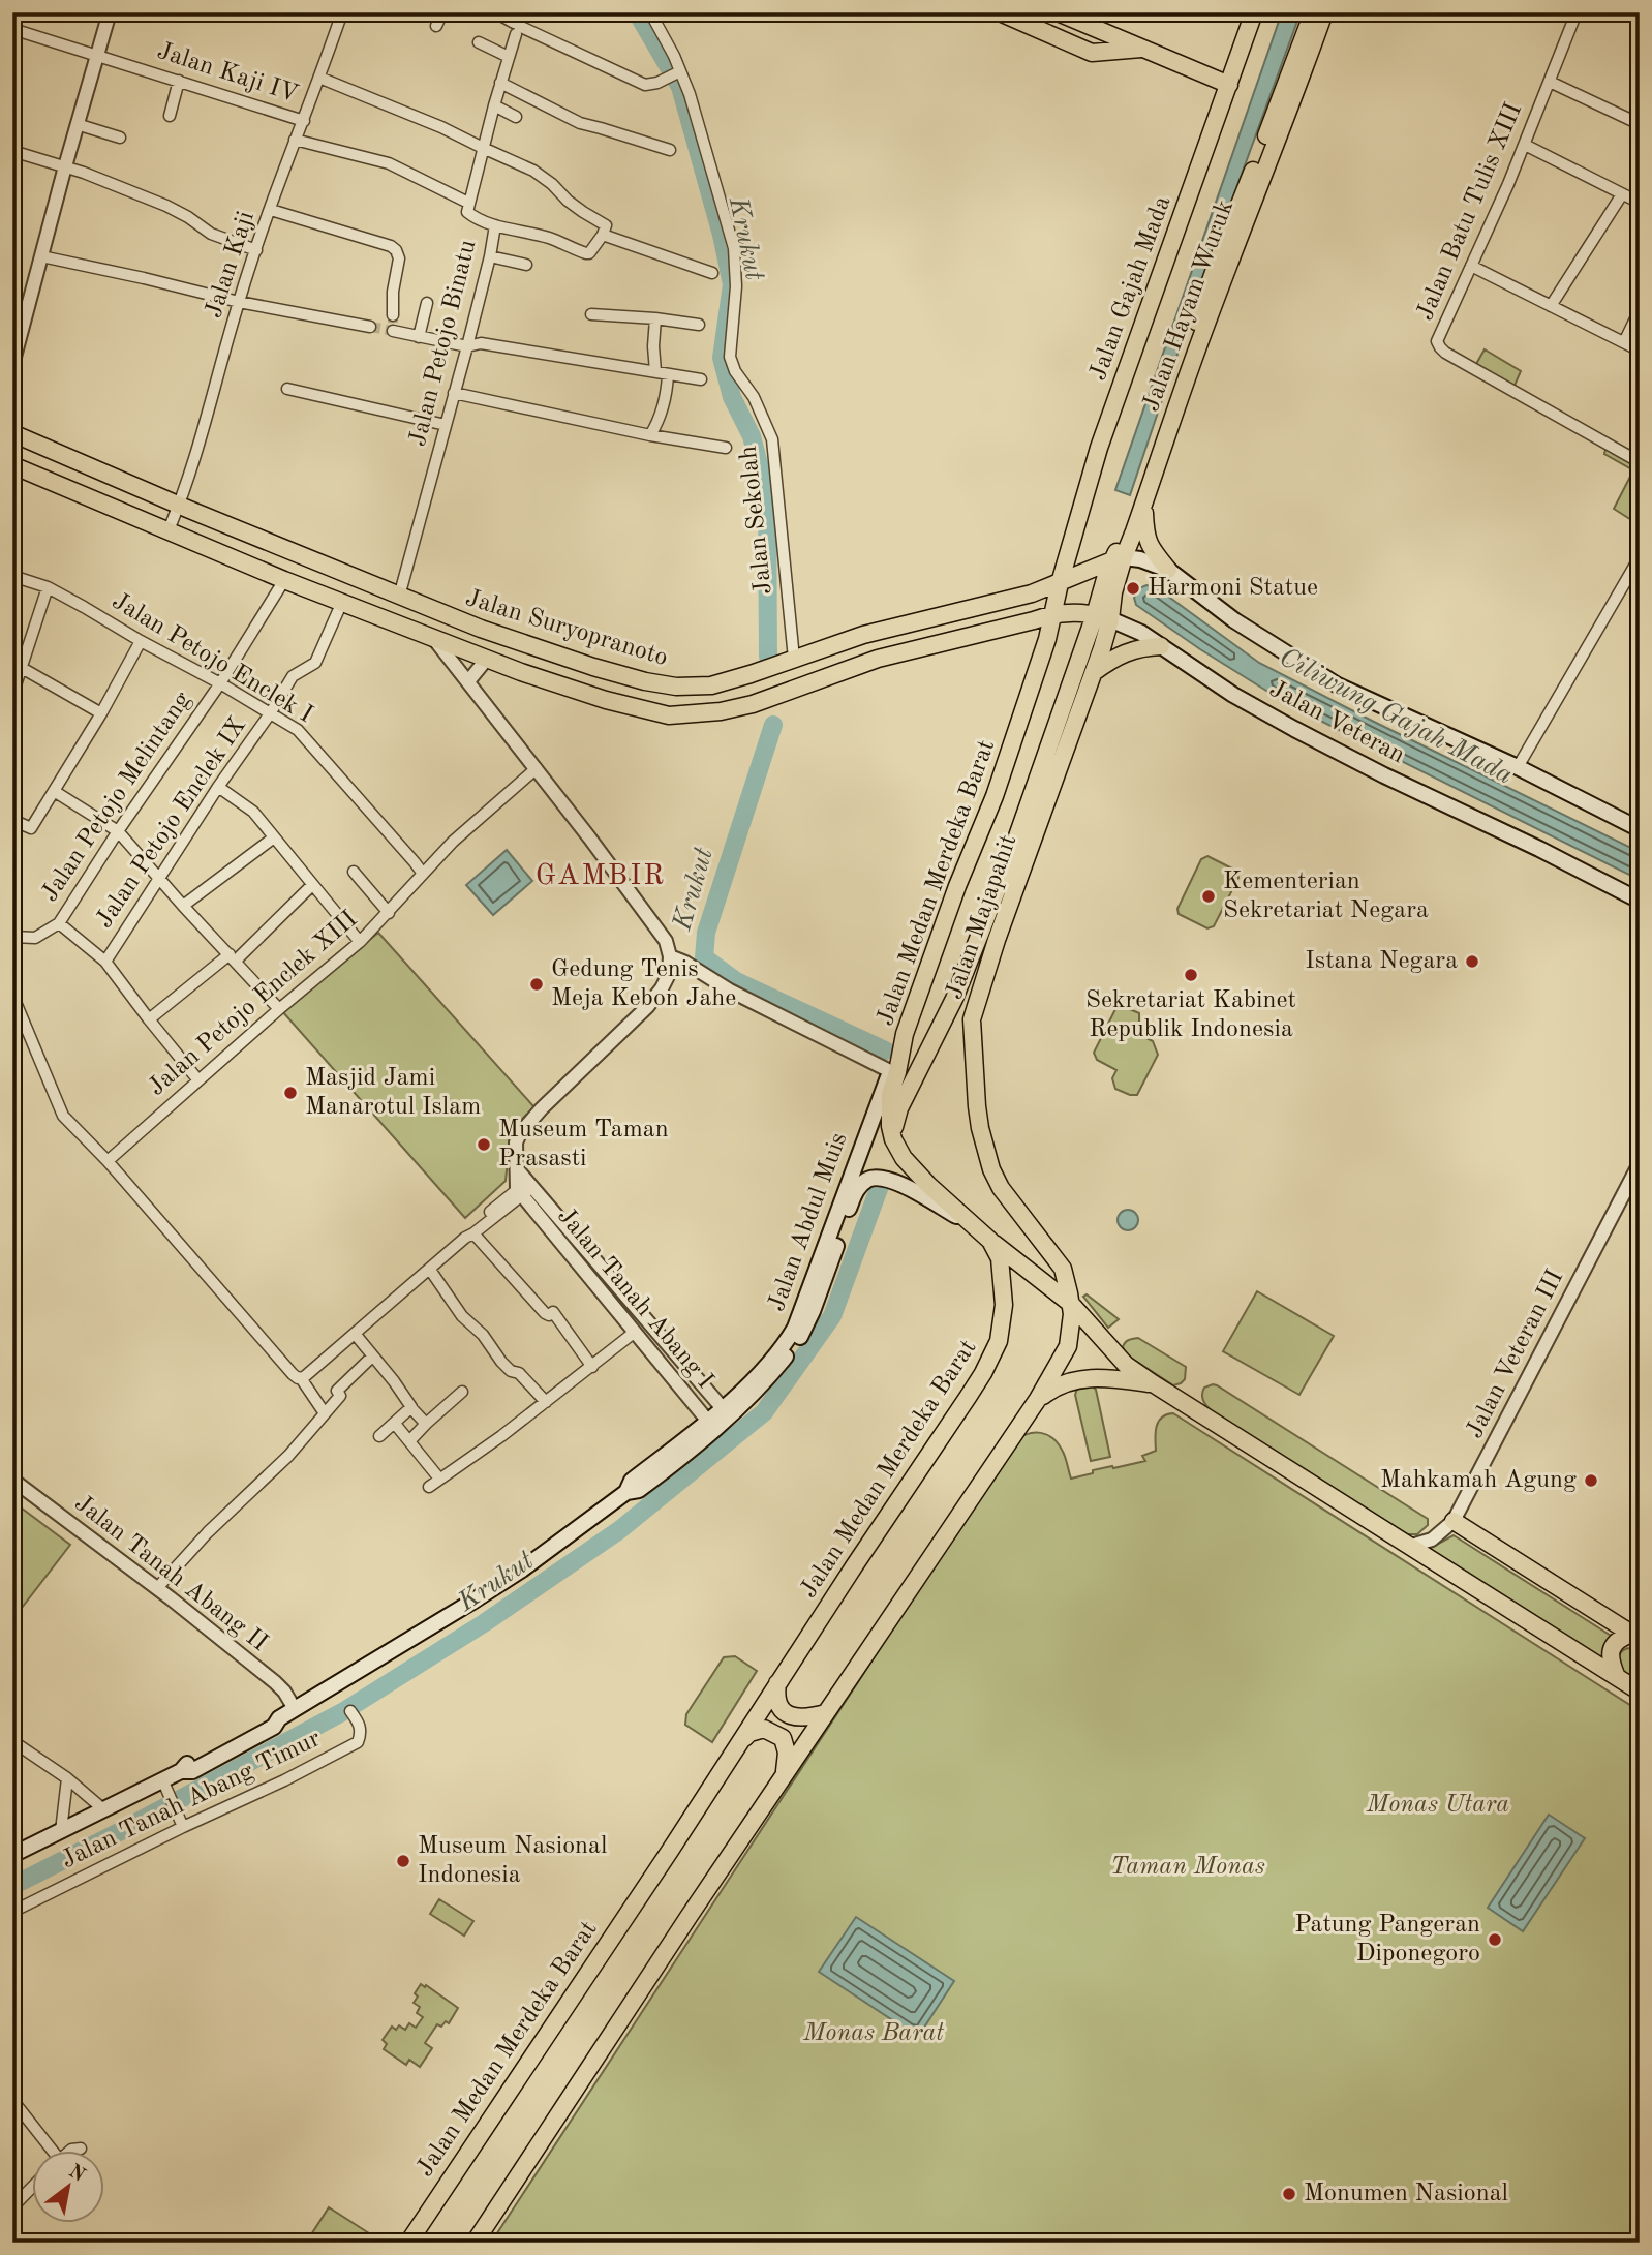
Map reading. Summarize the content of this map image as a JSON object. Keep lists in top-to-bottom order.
{
  "streets": {
    "main road": [
      "Jalan Gajah Mada",
      "Jalan Hayam Wuruk",
      "Jalan Suryopranoto",
      "Jalan Veteran",
      "Jalan Medan Merdeka Barat",
      "Jalan Majapahit",
      "Jalan Abdul Muis"
    ],
    "street": [
      "Jalan Kaji IV",
      "Jalan Batu Tulis XIII",
      "Jalan Kaji",
      "Jalan Petojo Binatu",
      "Jalan Sekolah",
      "Jalan Petojo Enclek I",
      "Jalan Petojo Melintang",
      "Jalan Petojo Enclek IX",
      "Jalan Petojo Enclek XIII",
      "Jalan Tanah Abang I",
      "Jalan Veteran III",
      "Jalan Tanah Abang II",
      "Jalan Tanah Abang Timur"
    ]
  },
  "crossings": [
    ["Jalan Kaji IV", "Jalan Kaji"],
    ["Jalan Kaji", "Jalan Suryopranoto"],
    ["Jalan Gajah Mada", "Jalan Suryopranoto"],
    ["Jalan Gajah Mada", "Jalan Medan Merdeka Barat"],
    ["Jalan Hayam Wuruk", "Jalan Suryopranoto"],
    ["Jalan Hayam Wuruk", "Jalan Veteran"],
    ["Jalan Hayam Wuruk", "Jalan Majapahit"],
    ["Jalan Petojo Binatu", "Jalan Suryopranoto"],
    ["Jalan Sekolah", "Jalan Suryopranoto"],
    ["Jalan Suryopranoto", "Jalan Veteran"],
    ["Jalan Suryopranoto", "Jalan Petojo Melintang"],
    ["Jalan Suryopranoto", "Jalan Petojo Enclek IX"],
    ["Jalan Suryopranoto", "Jalan Medan Merdeka Barat"],
    ["Jalan Petojo Enclek I", "Jalan Petojo Melintang"],
    ["Jalan Petojo Enclek I", "Jalan Petojo Enclek IX"],
    ["Jalan Petojo Enclek I", "Jalan Petojo Enclek XIII"],
    ["Jalan Veteran", "Jalan Medan Merdeka Barat"],
    ["Jalan Veteran", "Jalan Majapahit"],
    ["Jalan Medan Merdeka Barat", "Jalan Majapahit"],
    ["Jalan Medan Merdeka Barat", "Jalan Abdul Muis"],
    ["Jalan Majapahit", "Jalan Veteran III"],
    ["Jalan Abdul Muis", "Jalan Tanah Abang I"],
    ["Jalan Abdul Muis", "Jalan Tanah Abang II"]
  ],
  "districts": ["GAMBIR"],
  "water": ["Krukut", "Ciliwung Gajah Mada"],
  "parks": ["Monas Utara", "Taman Monas", "Monas Barat"],
  "places": [
    "Harmoni Statue",
    "Kementerian Sekretariat Negara",
    "Istana Negara",
    "Sekretariat Kabinet Republik Indonesia",
    "Gedung Tenis Meja Kebon Jahe",
    "Masjid Jami Manarotul Islam",
    "Museum Taman Prasasti",
    "Mahkamah Agung",
    "Museum Nasional Indonesia",
    "Patung Pangeran Diponegoro",
    "Monumen Nasional"
  ],
  "north": "top right"
}
